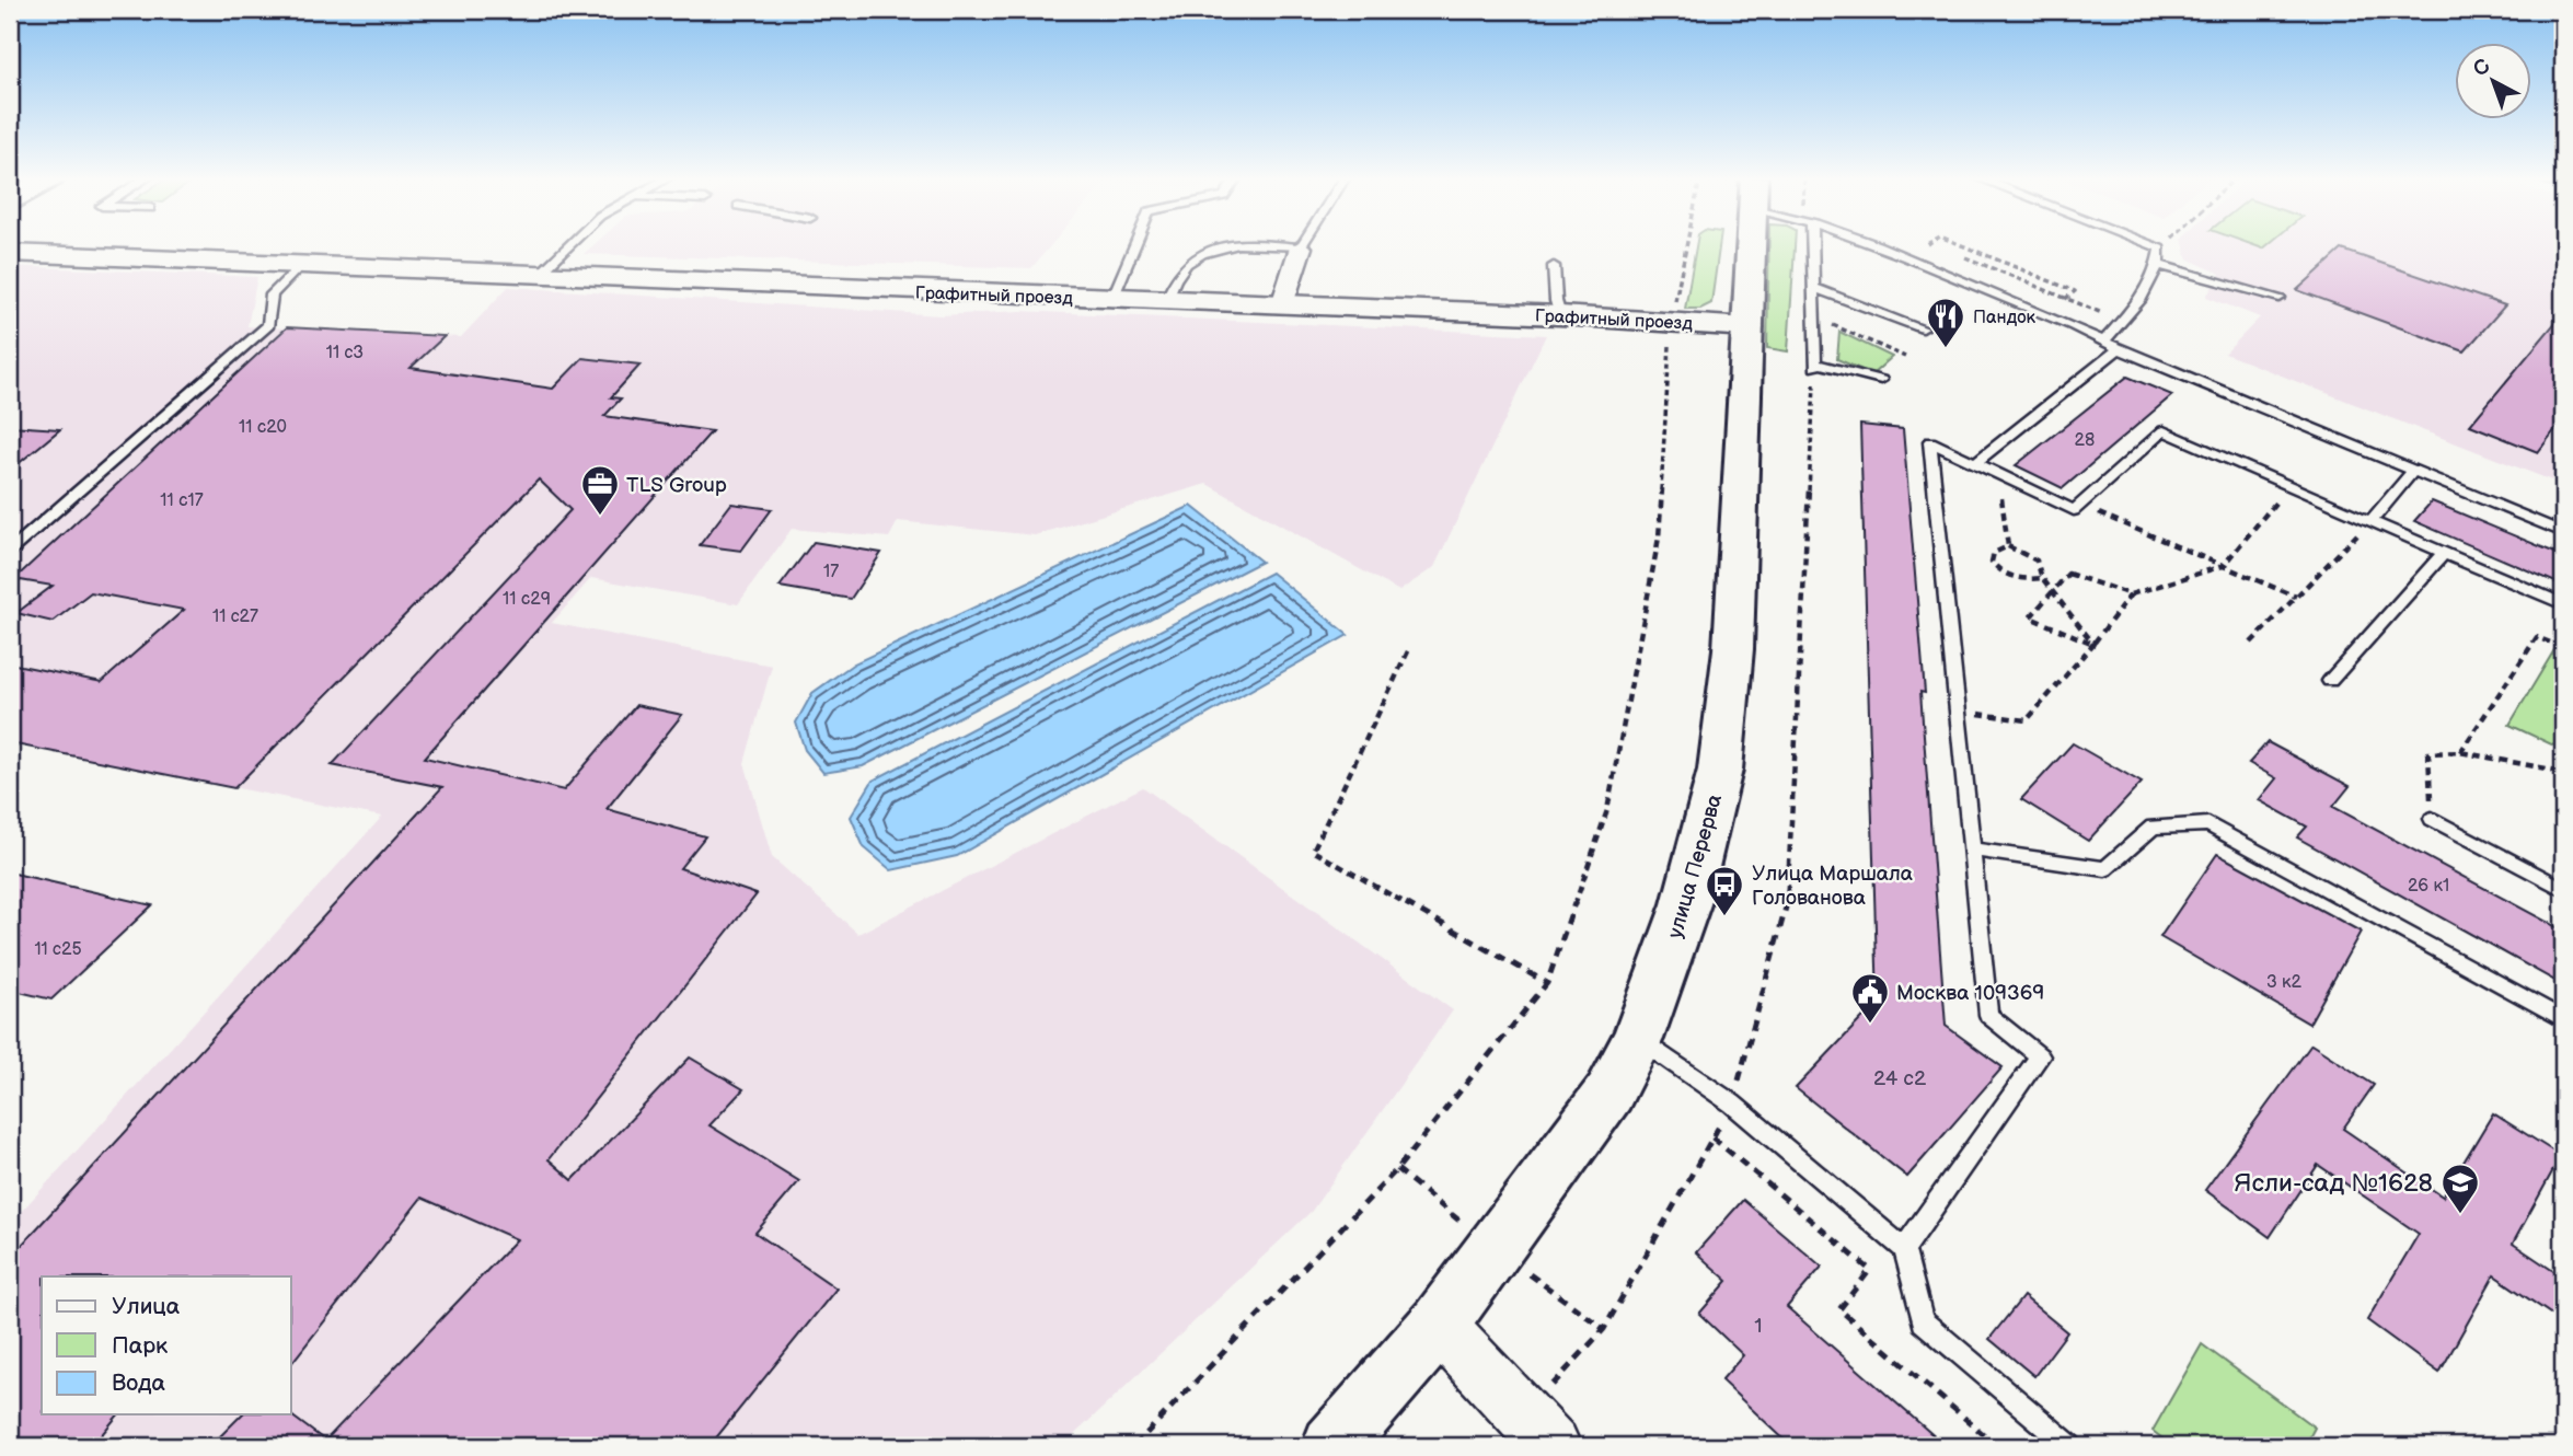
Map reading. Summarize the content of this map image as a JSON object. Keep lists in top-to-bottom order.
{
  "streets": {
    "main road": ["улица Перерва"],
    "street": ["Графитный проезд"]
  },
  "crossings": [
    ["Графитный проезд", "улица Перерва"]
  ],
  "places": {
    "restaurant": ["Пандок"],
    "office": ["TLS Group"],
    "bus stop": ["Улица Маршала Голованова"],
    "public building": ["Москва 109369"],
    "school or university": ["Ясли-сад №1628"]
  },
  "house_numbers": [
    "11 с3",
    "11 c20",
    "28",
    "11 c17",
    "17",
    "11 c29",
    "11 с27",
    "26 к1",
    "11 с25",
    "3 к2",
    "24 с2",
    "1"
  ],
  "legend": ["Улица", "Парк", "Вода"],
  "north": "top left"
}
